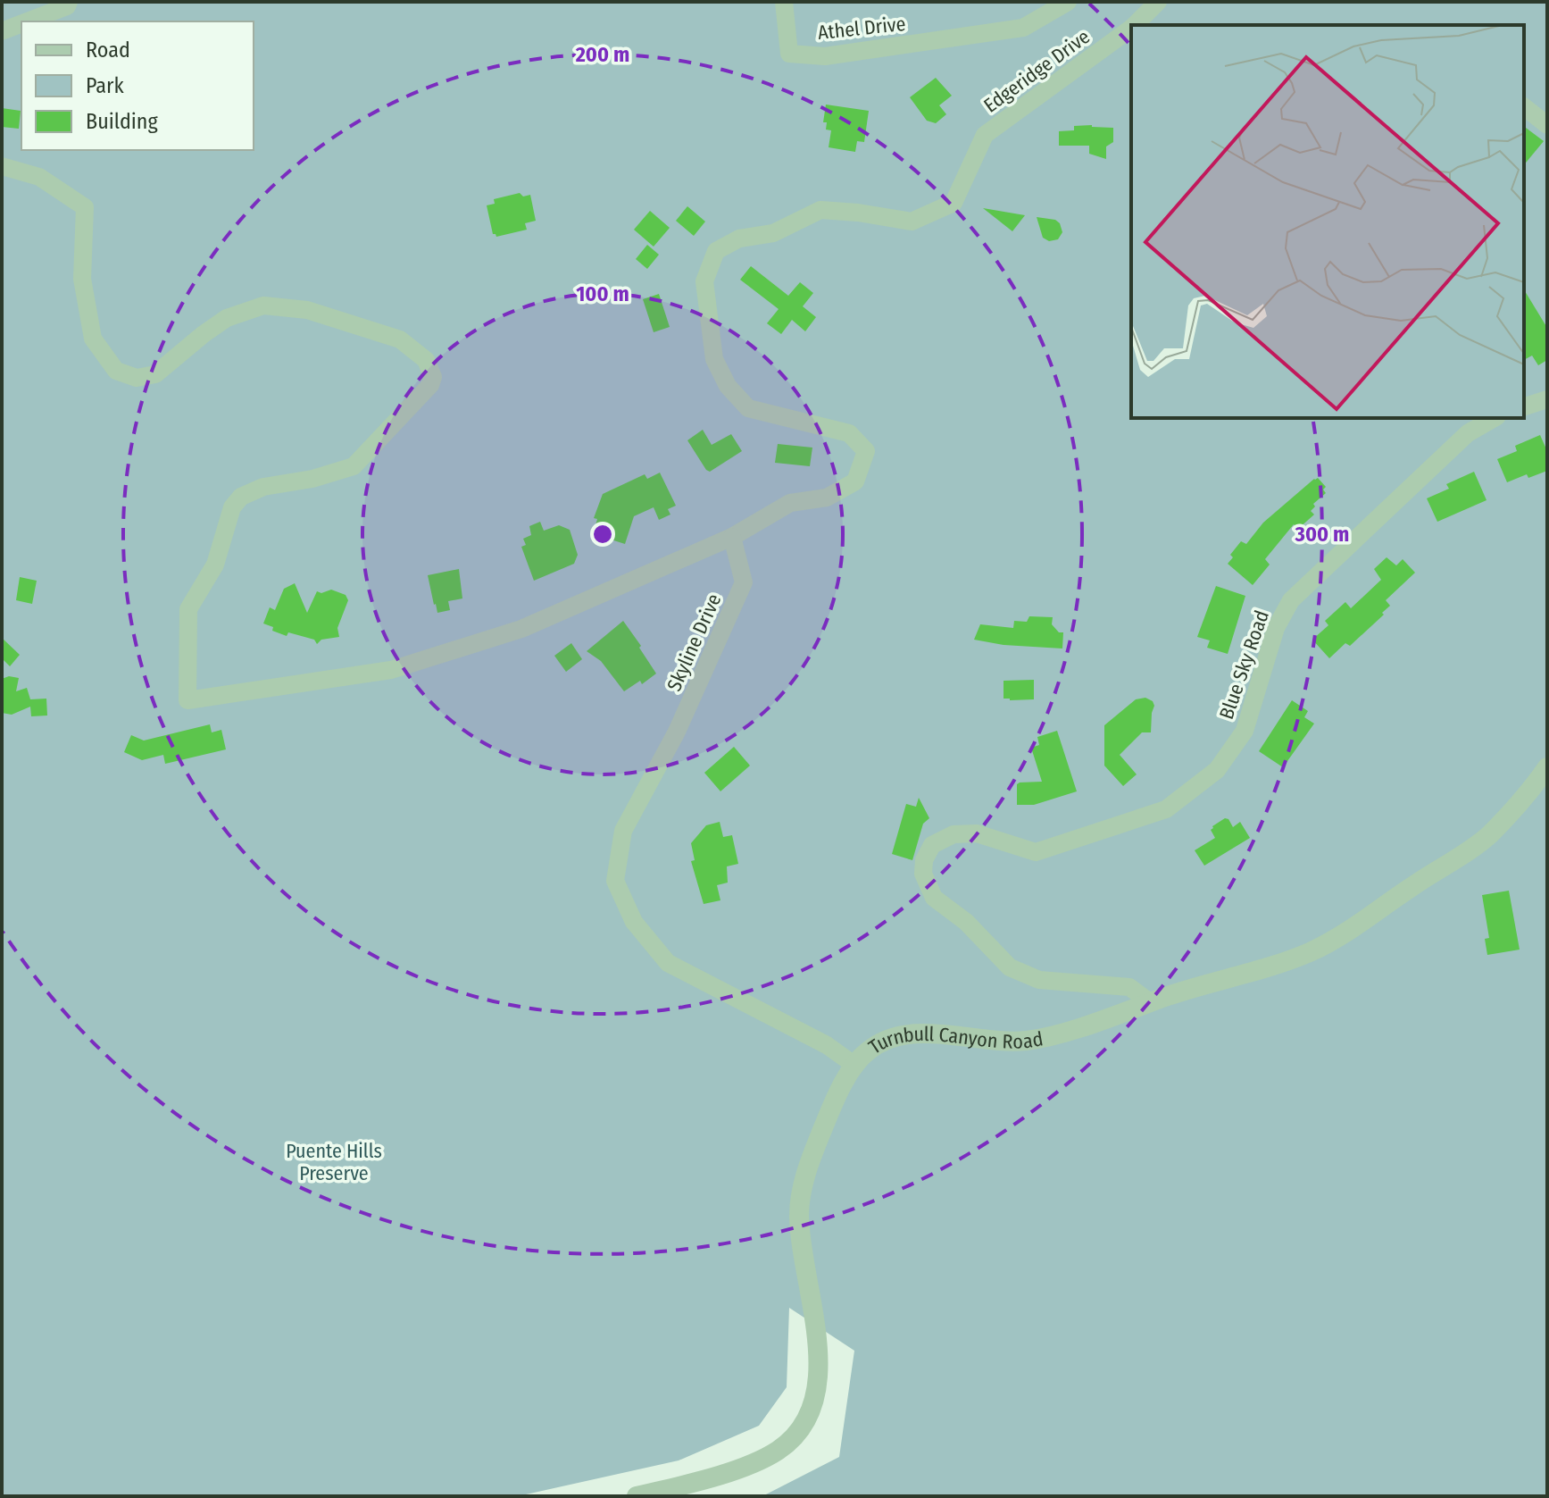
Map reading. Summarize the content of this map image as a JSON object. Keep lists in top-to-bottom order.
{
  "streets": {
    "street": [
      "Athel Drive",
      "Edgeridge Drive",
      "Skyline Drive",
      "Blue Sky Road",
      "Turnbull Canyon Road"
    ]
  },
  "crossings": [
    ["Edgeridge Drive", "Skyline Drive"],
    ["Skyline Drive", "Turnbull Canyon Road"],
    ["Blue Sky Road", "Turnbull Canyon Road"]
  ],
  "parks": ["Puente Hills Preserve"],
  "legend": ["Road", "Park", "Building"],
  "rings": ["200 m", "100 m", "300 m"]
}
